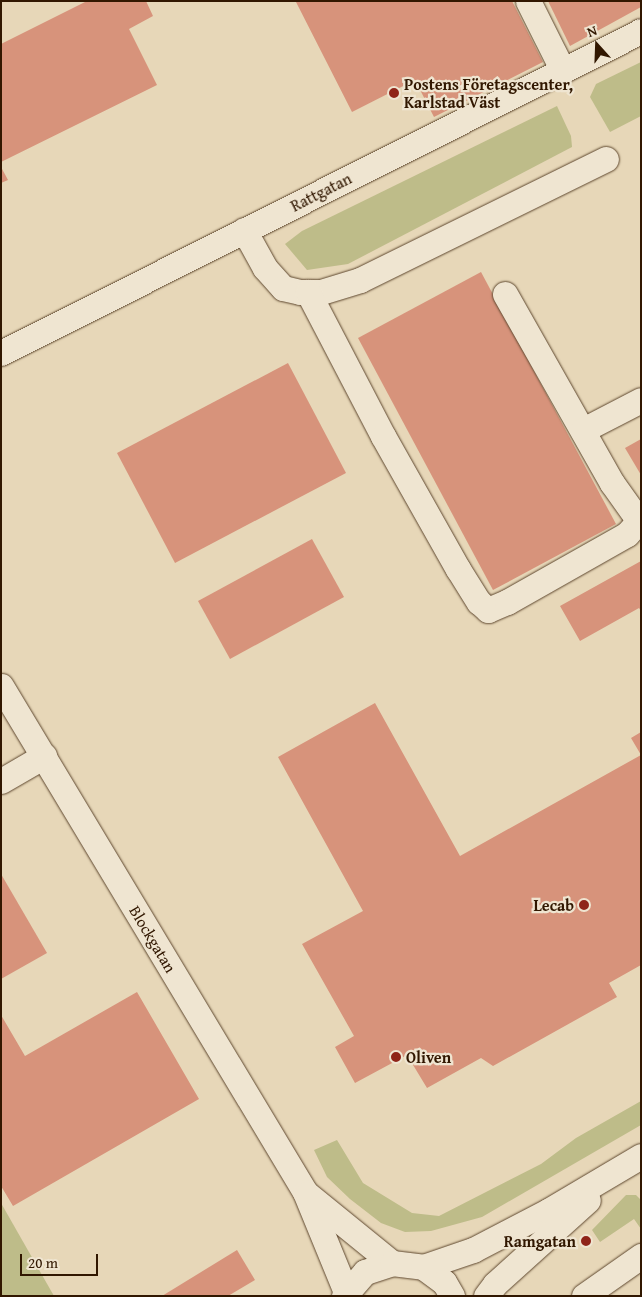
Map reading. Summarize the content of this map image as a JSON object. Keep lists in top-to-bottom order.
{
  "streets": {
    "street": ["Rattgatan", "Blockgatan"]
  },
  "places": [
    "Postens Företagscenter, Karlstad Väst",
    "Lecab",
    "Oliven",
    "Ramgatan"
  ],
  "scale_bar": "20 m",
  "north": "top"
}
